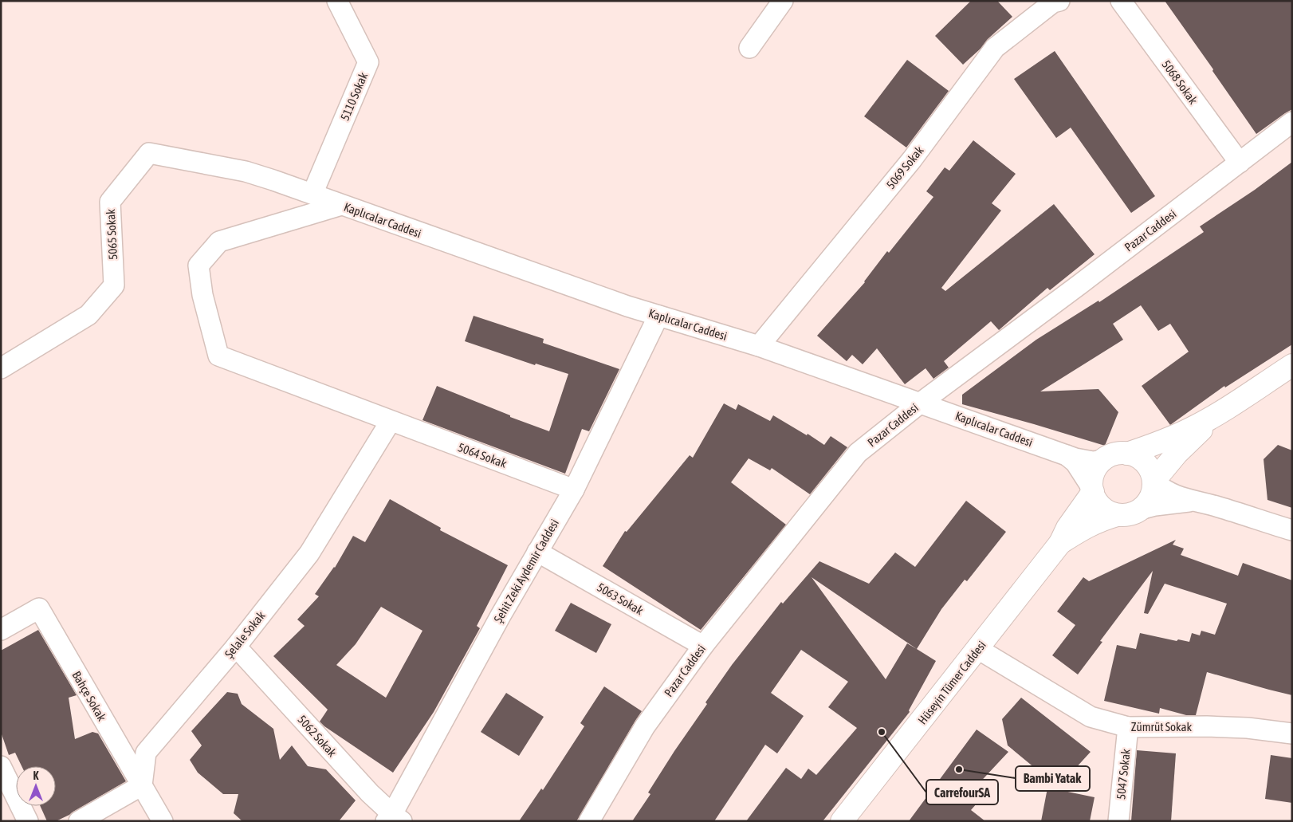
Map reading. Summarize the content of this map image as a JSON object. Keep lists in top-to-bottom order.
{
  "streets": {
    "main road": ["Hüseyin Tümer Caddesi"],
    "street": [
      "5068 Sokak",
      "5110 Sokak",
      "5069 Sokak",
      "Kaplıcalar Caddesi",
      "Pazar Caddesi",
      "5065 Sokak",
      "5064 Sokak",
      "Şehit Zeki Aydemir Caddesi",
      "5063 Sokak",
      "Şelale Sokak",
      "Bahçe Sokak",
      "Zümrüt Sokak",
      "5062 Sokak",
      "5047 Sokak"
    ]
  },
  "crossings": [
    ["5068 Sokak", "Pazar Caddesi"],
    ["5110 Sokak", "Kaplıcalar Caddesi"],
    ["5110 Sokak", "5065 Sokak"],
    ["5069 Sokak", "Kaplıcalar Caddesi"],
    ["Kaplıcalar Caddesi", "Pazar Caddesi"],
    ["Kaplıcalar Caddesi", "5065 Sokak"],
    ["Kaplıcalar Caddesi", "5064 Sokak"],
    ["Kaplıcalar Caddesi", "Şehit Zeki Aydemir Caddesi"],
    ["Kaplıcalar Caddesi", "Hüseyin Tümer Caddesi"],
    ["Pazar Caddesi", "5063 Sokak"],
    ["5064 Sokak", "Şehit Zeki Aydemir Caddesi"],
    ["5064 Sokak", "Şelale Sokak"],
    ["Şehit Zeki Aydemir Caddesi", "5063 Sokak"],
    ["Şehit Zeki Aydemir Caddesi", "5062 Sokak"],
    ["Şelale Sokak", "Bahçe Sokak"],
    ["Şelale Sokak", "5062 Sokak"],
    ["Hüseyin Tümer Caddesi", "Zümrüt Sokak"],
    ["Zümrüt Sokak", "5047 Sokak"]
  ],
  "places": ["CarrefourSA", "Bambi Yatak"],
  "north": "top"
}
